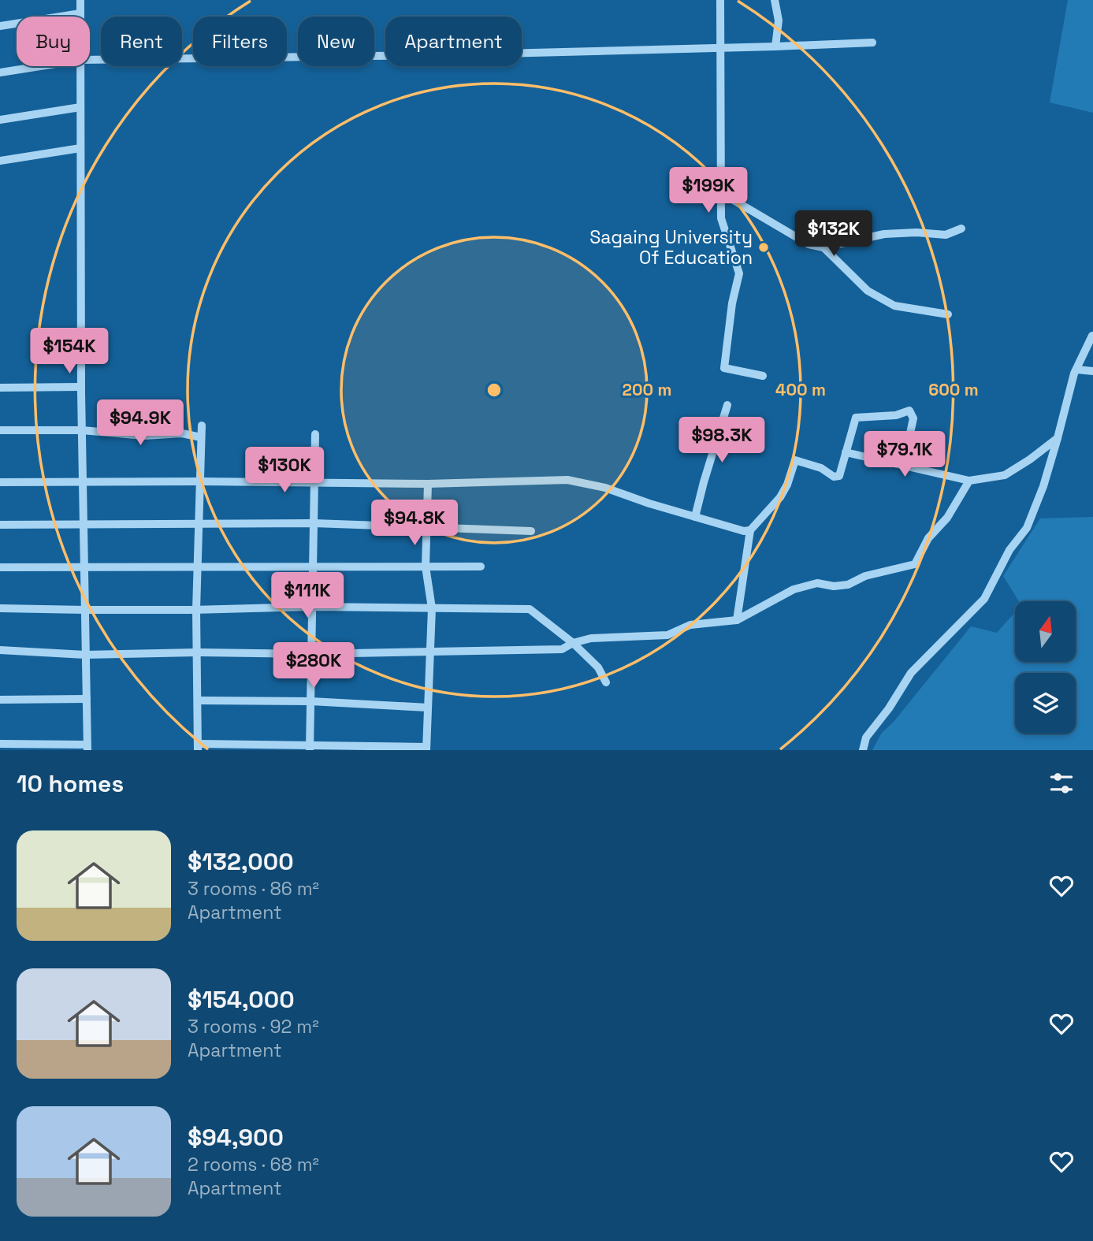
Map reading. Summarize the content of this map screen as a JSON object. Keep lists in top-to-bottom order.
{
  "places": ["Sagaing University Of Education"],
  "north": "top",
  "page": {
    "chip": [
      "Buy",
      "Rent",
      "Filters",
      "New",
      "Apartment"
    ],
    "price": [
      "$199K",
      "$132K",
      "$154K",
      "$94.9K",
      "$98.3K",
      "$79.1K",
      "$130K",
      "$94.8K",
      "$111K",
      "$280K"
    ],
    "heading": "10 homes",
    "list": [
      {
        "name": "$132,000",
        "note": "3 rooms · 86 m² · Apartment"
      },
      {
        "name": "$154,000",
        "note": "3 rooms · 92 m² · Apartment"
      },
      {
        "name": "$94,900",
        "note": "2 rooms · 68 m² · Apartment"
      }
    ]
  },
  "rings": ["200 m", "400 m", "600 m"]
}
